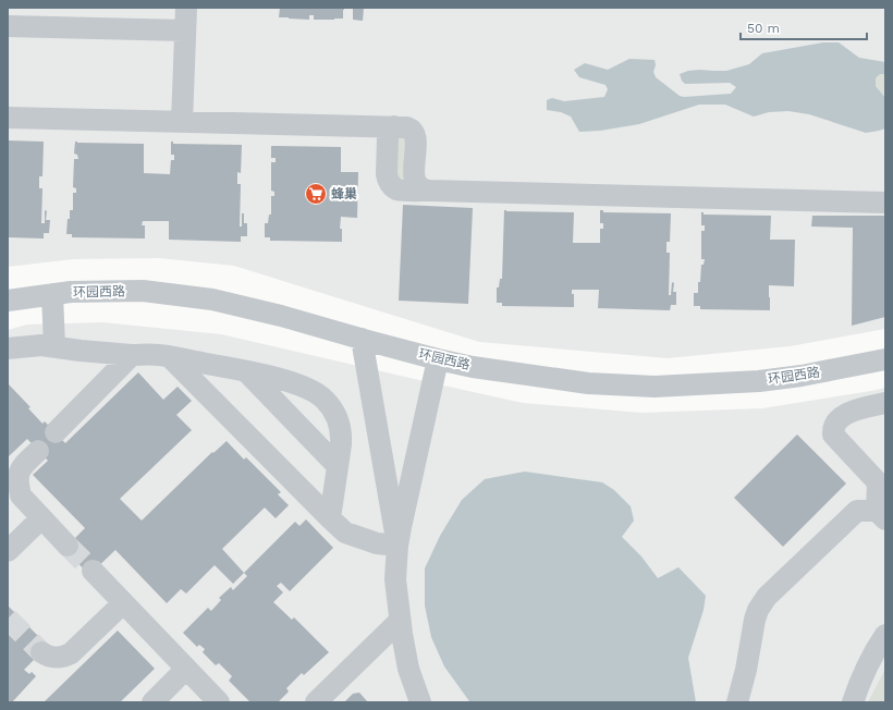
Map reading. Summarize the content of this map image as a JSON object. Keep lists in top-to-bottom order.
{
  "streets": {
    "street": ["环园西路"]
  },
  "places": {
    "supermarket": ["蜂巢"]
  },
  "scale_bar": "50 m"
}
